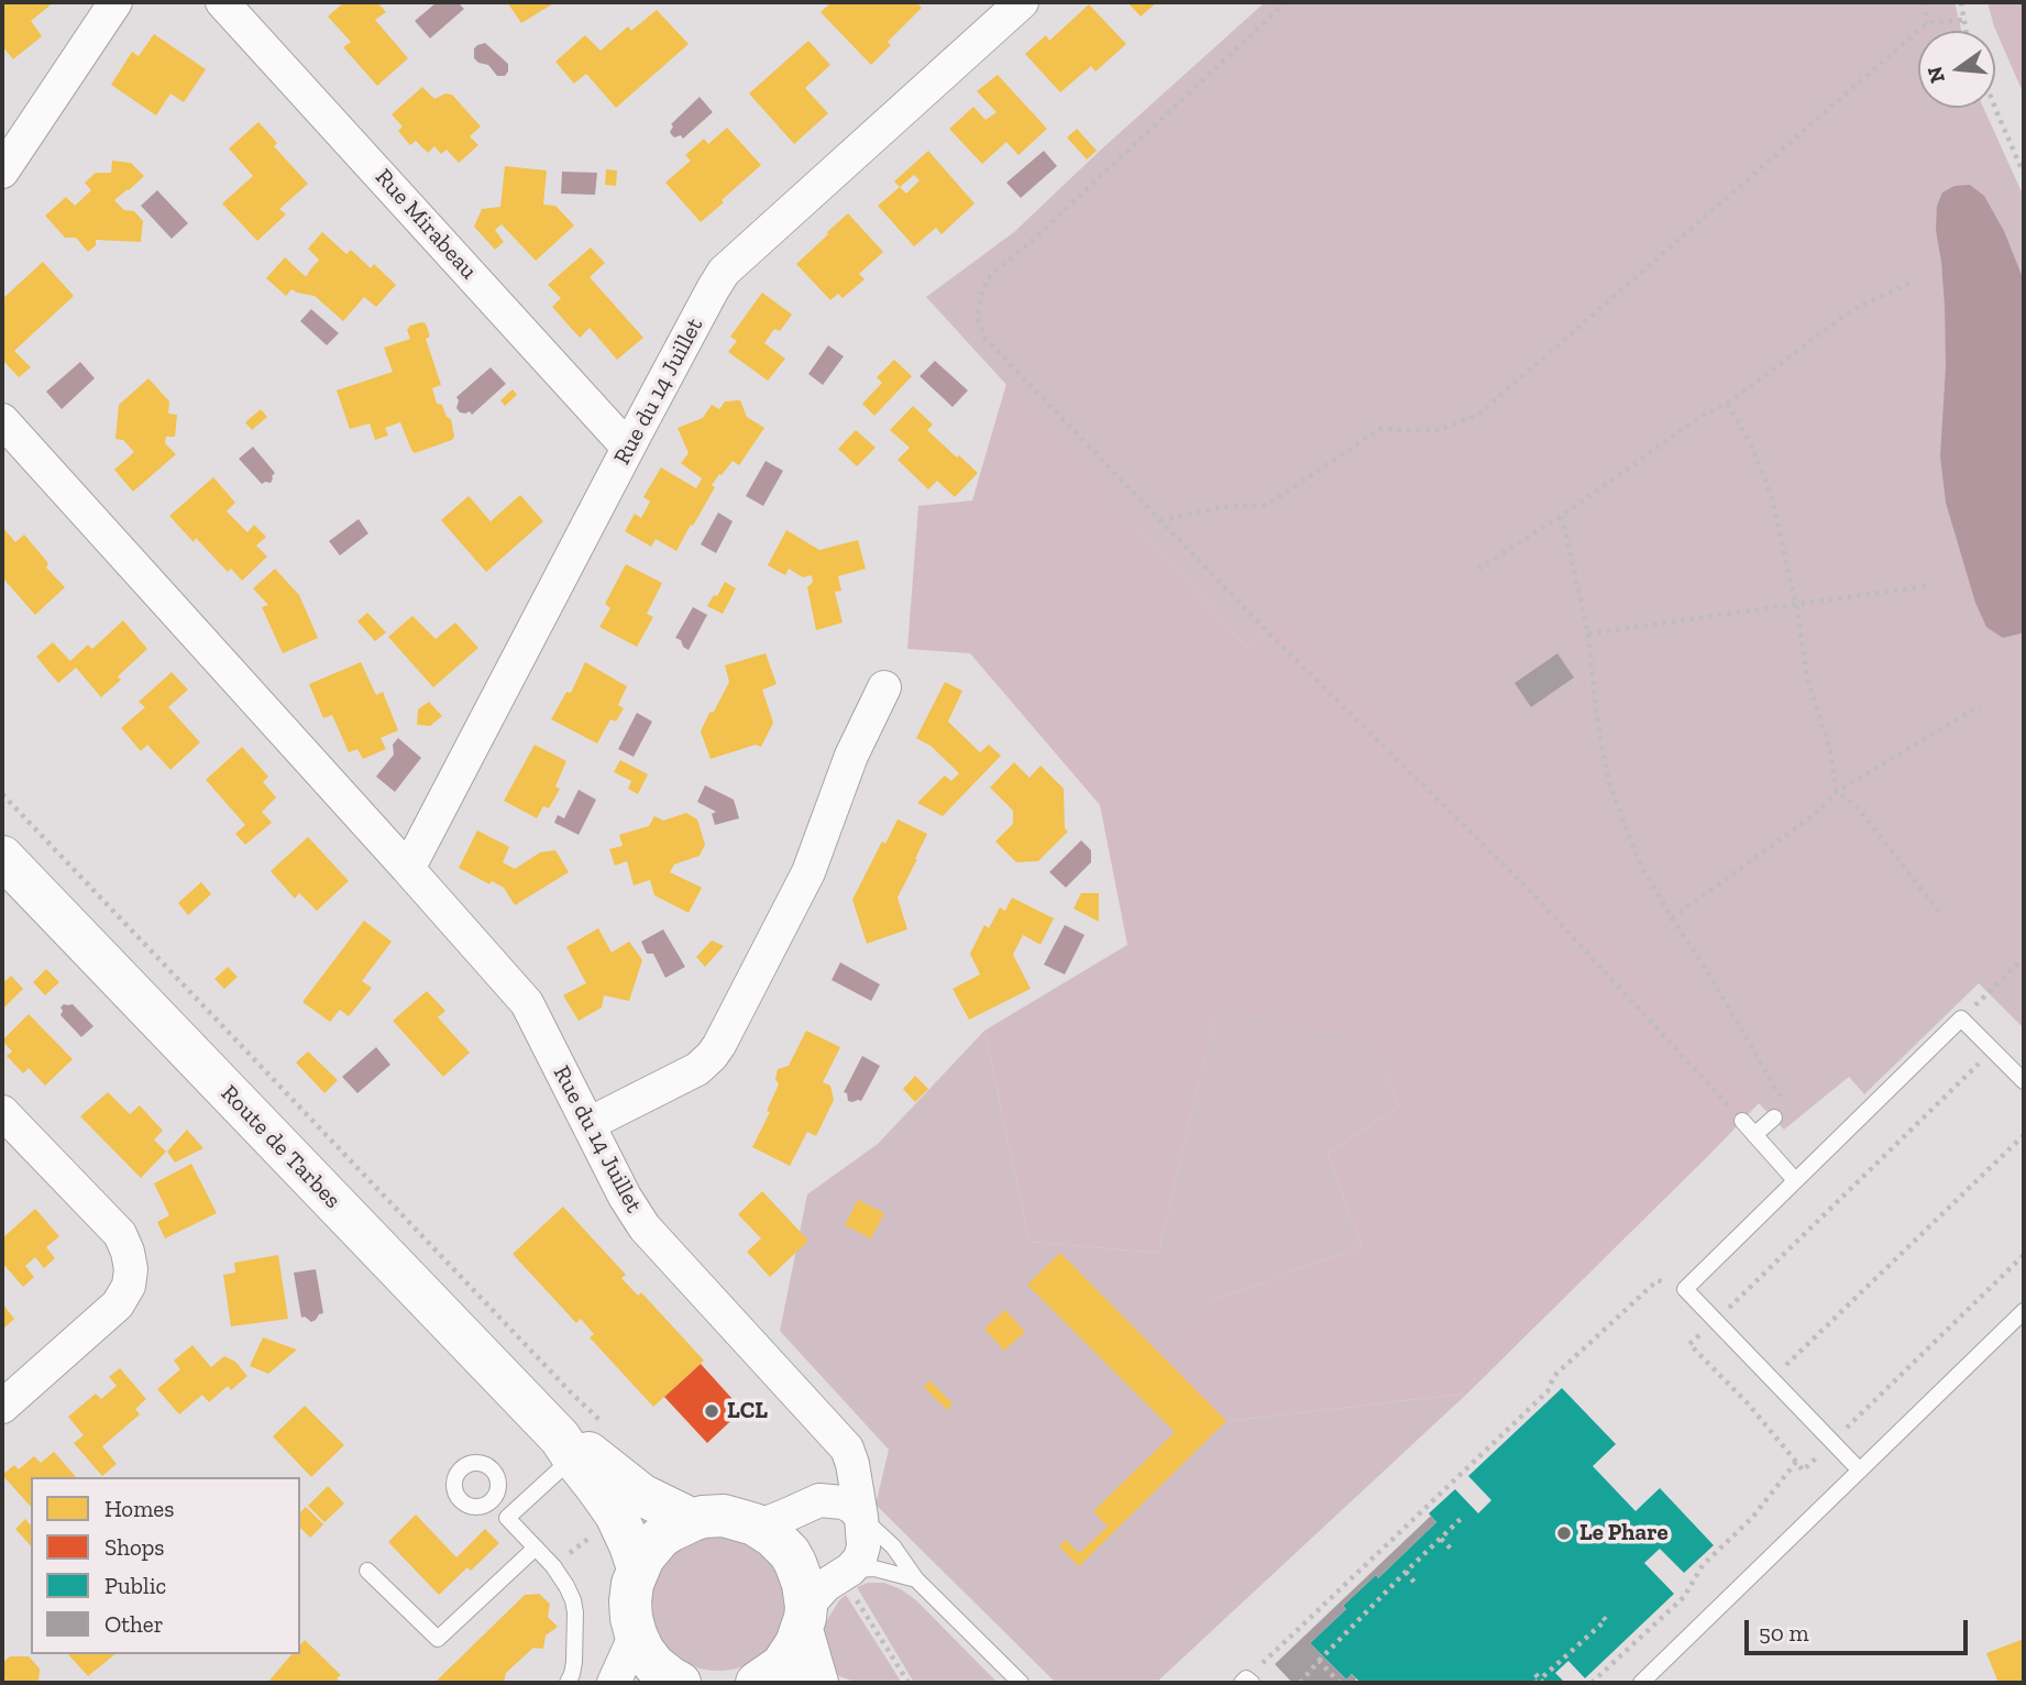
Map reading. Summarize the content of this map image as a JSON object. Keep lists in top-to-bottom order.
{
  "streets": {
    "main road": ["Route de Tarbes"],
    "street": ["Rue Mirabeau", "Rue du 14 Juillet"]
  },
  "crossings": [
    ["Rue Mirabeau", "Rue du 14 Juillet"]
  ],
  "places": ["LCL", "Le Phare"],
  "legend": [
    "Homes",
    "Shops",
    "Public",
    "Other"
  ],
  "scale_bar": "50 m",
  "north": "left"
}
